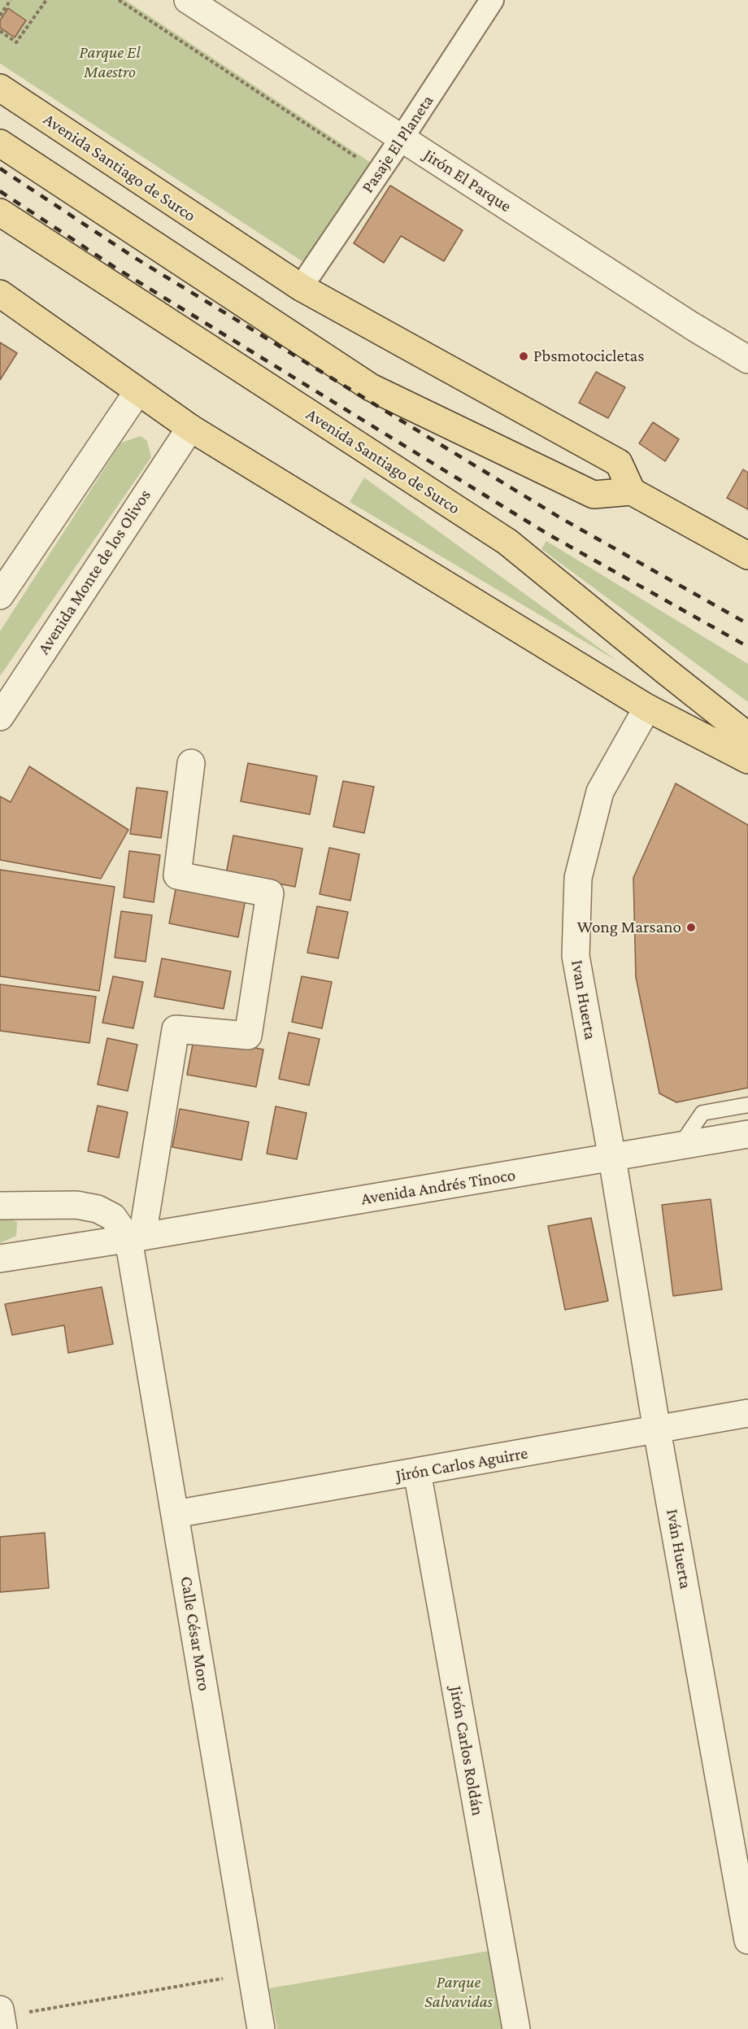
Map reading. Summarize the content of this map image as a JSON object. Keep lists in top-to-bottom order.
{
  "streets": {
    "main road": ["Avenida Santiago de Surco"],
    "street": [
      "Pasaje El Planeta",
      "Jirón El Parque",
      "Avenida Monte de los Olivos",
      "Ivan Huerta",
      "Avenida Andrés Tinoco",
      "Jirón Carlos Aguirre",
      "Iván Huerta",
      "Calle César Moro",
      "Jirón Carlos Roldán"
    ]
  },
  "crossings": [
    ["Pasaje El Planeta", "Avenida Santiago de Surco"],
    ["Pasaje El Planeta", "Jirón El Parque"],
    ["Ivan Huerta", "Avenida Andrés Tinoco"],
    ["Ivan Huerta", "Iván Huerta"],
    ["Avenida Andrés Tinoco", "Iván Huerta"],
    ["Avenida Andrés Tinoco", "Calle César Moro"],
    ["Jirón Carlos Aguirre", "Iván Huerta"],
    ["Jirón Carlos Aguirre", "Calle César Moro"],
    ["Jirón Carlos Aguirre", "Jirón Carlos Roldán"]
  ],
  "parks": ["Parque El Maestro", "Parque Salvavidas"],
  "places": ["Pbsmotocicletas", "Wong Marsano"]
}
